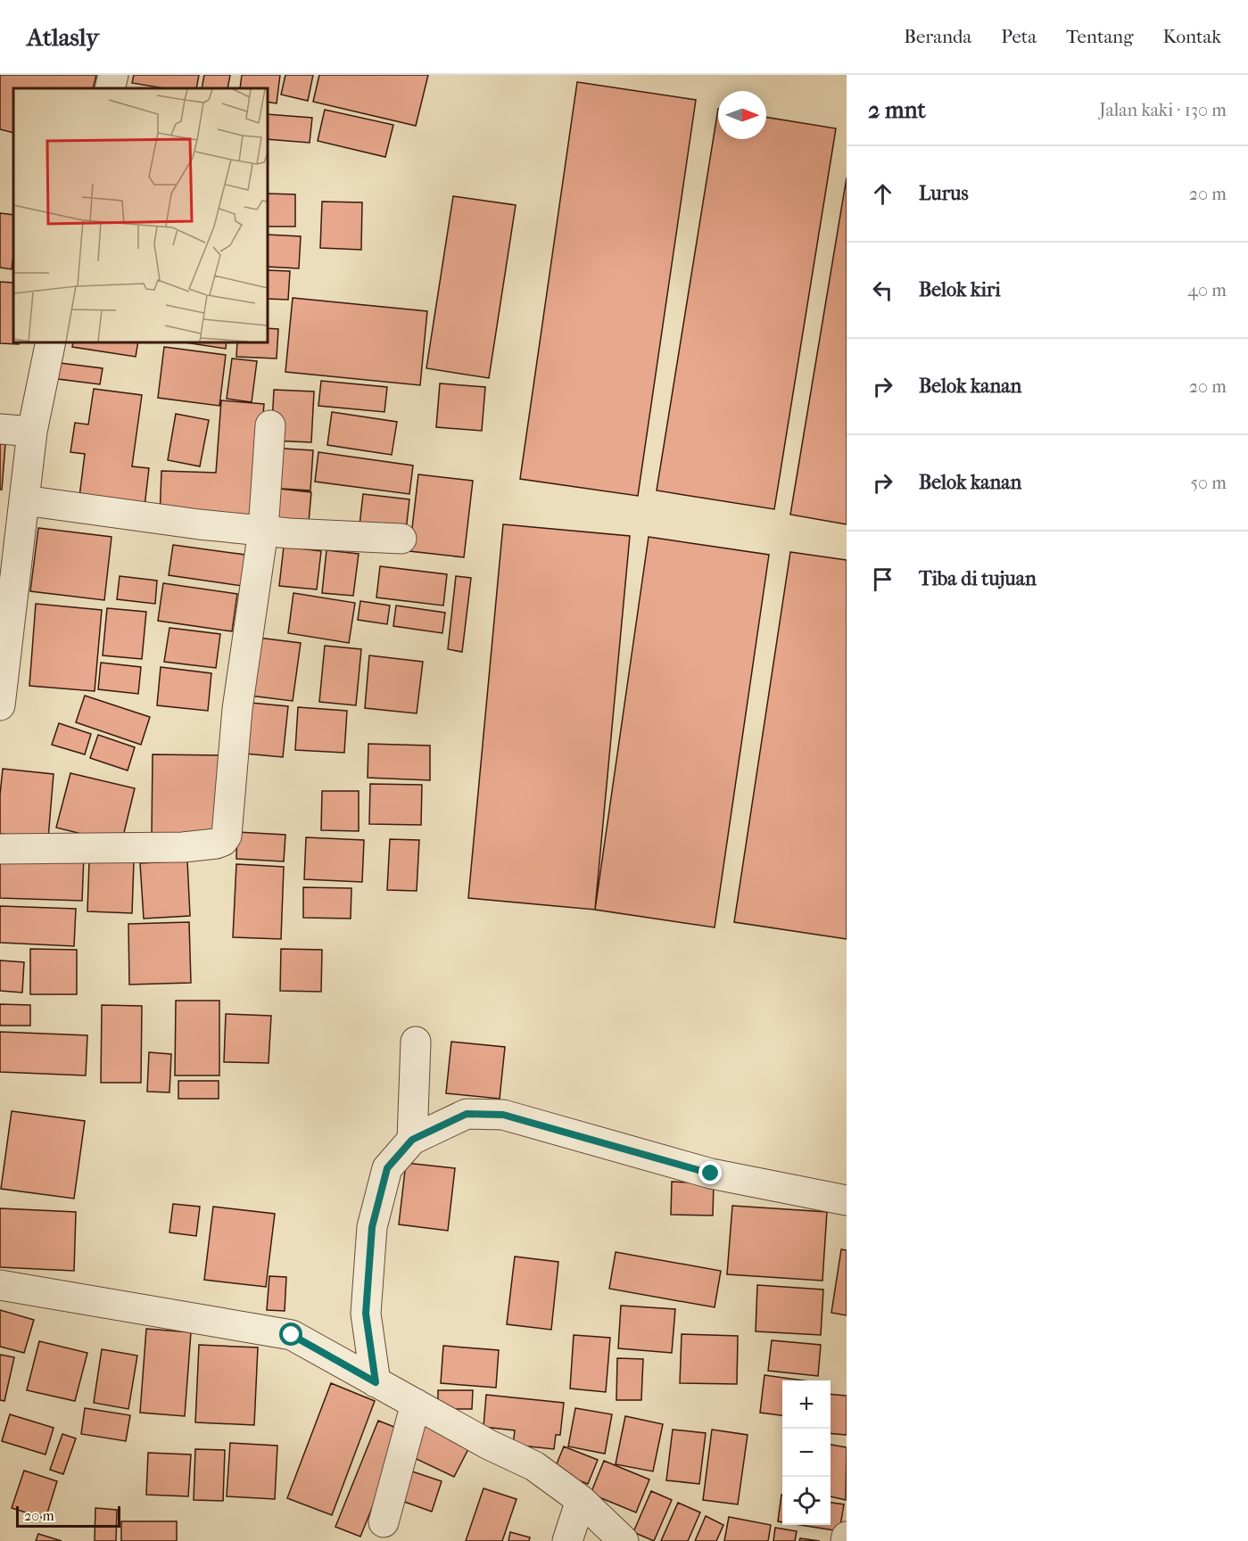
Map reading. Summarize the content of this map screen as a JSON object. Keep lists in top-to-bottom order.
{
  "scale_bar": "20 m",
  "north": "right",
  "page": {
    "header": "Atlasly",
    "nav": [
      "Beranda",
      "Peta",
      "Tentang",
      "Kontak"
    ],
    "heading": ["2 mnt", "Jalan kaki · 130 m"],
    "list": [
      ["Lurus", "20 m"],
      ["Belok kiri", "40 m"],
      ["Belok kanan", "20 m"],
      ["Belok kanan", "50 m"],
      "Tiba di tujuan"
    ],
    "map_buttons": ["+", "−"],
    "scale": "20 m"
  }
}
